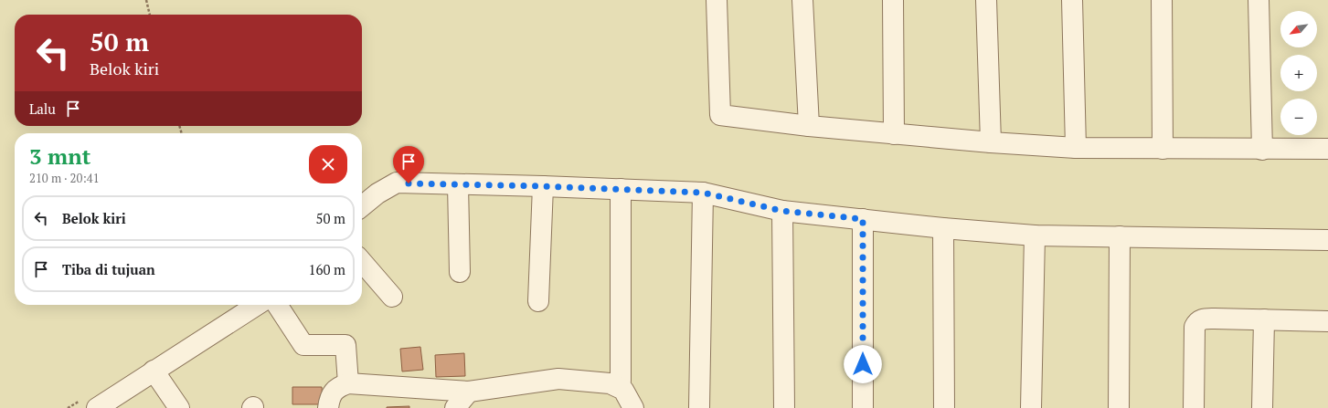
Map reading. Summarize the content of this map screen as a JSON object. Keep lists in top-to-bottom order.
{
  "north": "bottom left",
  "page": {
    "map_buttons": ["+", "−"],
    "turn": ["50 m", "Belok kiri"],
    "then": "Lalu",
    "heading": ["3 mnt", "210 m · 20:41"],
    "list": [
      {
        "name": "Belok kiri",
        "value": "50 m"
      },
      {
        "name": "Tiba di tujuan",
        "value": "160 m"
      }
    ]
  }
}
